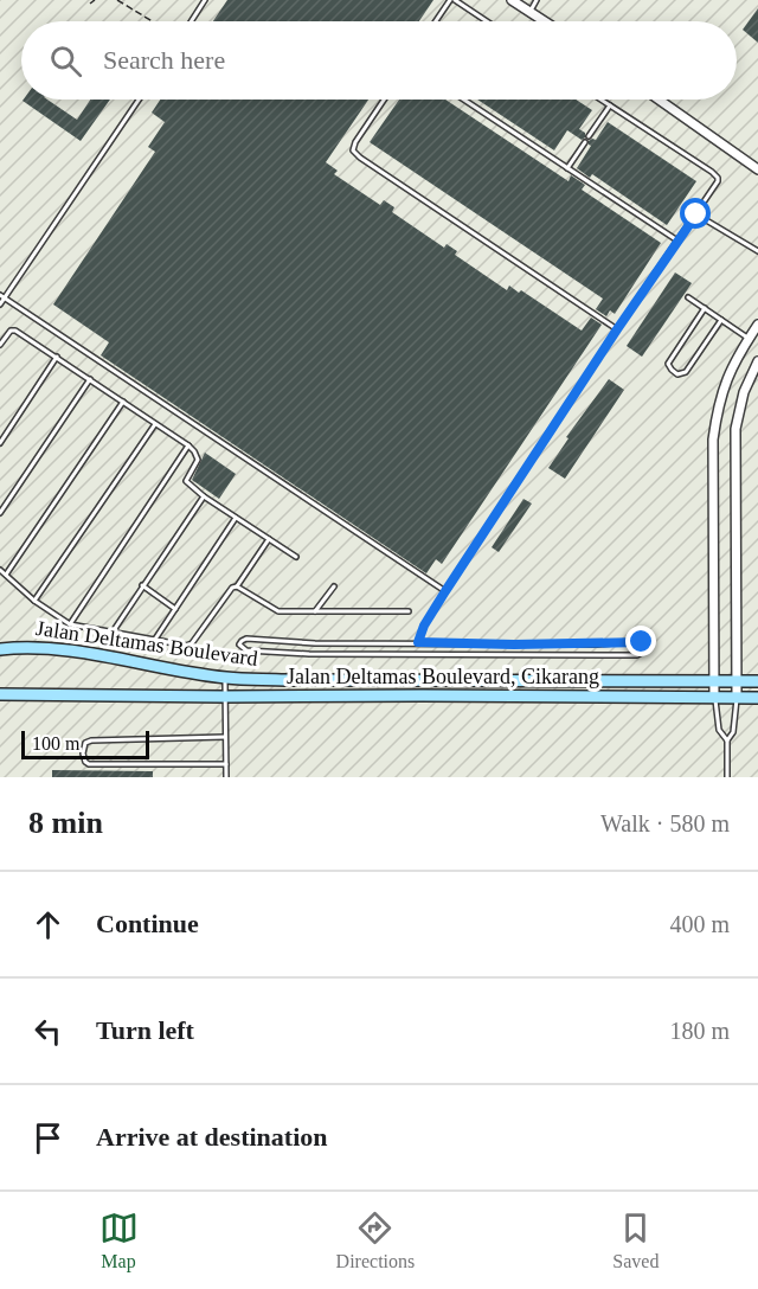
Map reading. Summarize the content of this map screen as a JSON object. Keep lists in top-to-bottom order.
{
  "streets": {
    "street": ["Jalan Deltamas Boulevard", "Jalan Deltamas Boulevard, Cikarang"]
  },
  "scale_bar": "100 m",
  "page": {
    "search": "Search here",
    "scale": "100 m",
    "heading": ["8 min", "Walk · 580 m"],
    "list": [
      ["Continue", "400 m"],
      ["Turn left", "180 m"],
      "Arrive at destination"
    ],
    "nav": ["Map", "Directions", "Saved"]
  }
}
